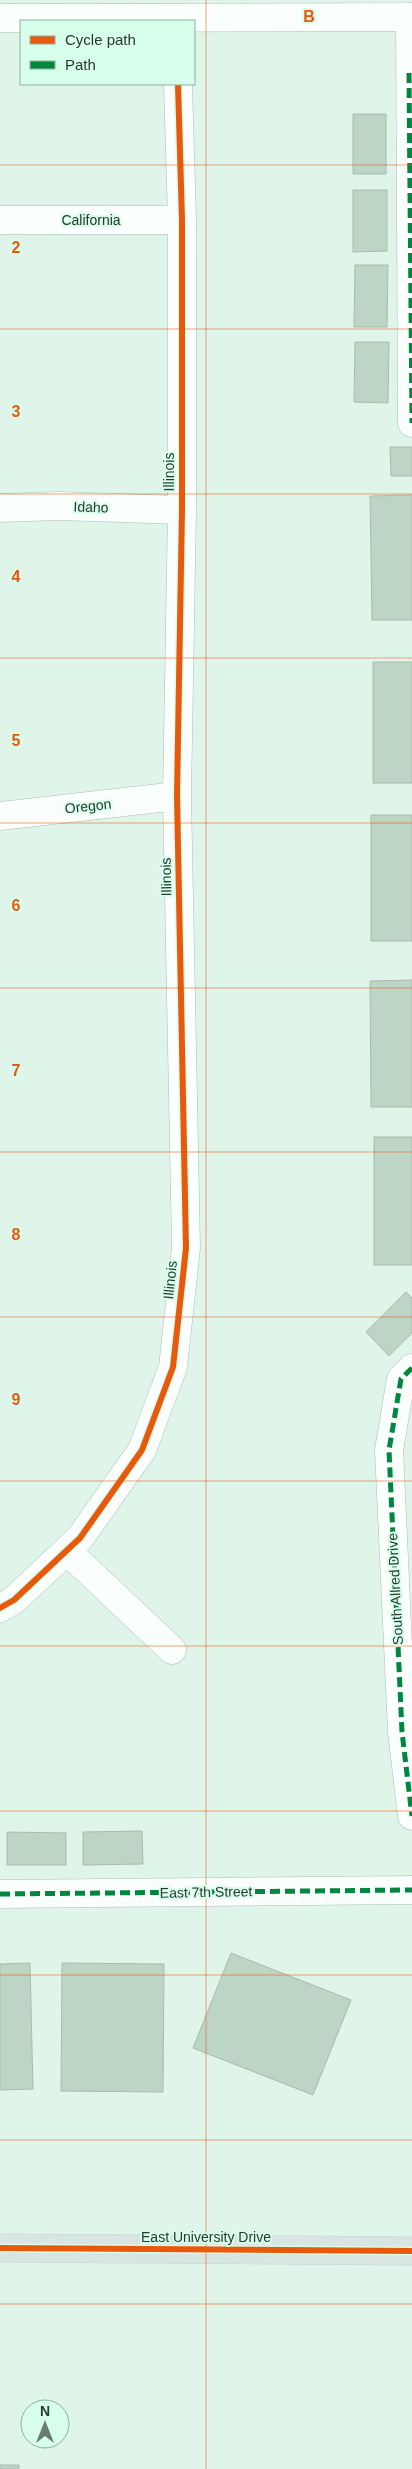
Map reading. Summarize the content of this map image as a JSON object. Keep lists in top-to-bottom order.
{
  "streets": {
    "main road": ["East University Drive"],
    "street": [
      "California",
      "Illinois",
      "Idaho",
      "Oregon",
      "South Allred Drive",
      "East 7th Street"
    ]
  },
  "crossings": [
    ["California", "Illinois"],
    ["Illinois", "Idaho"],
    ["Illinois", "Oregon"]
  ],
  "legend": ["Cycle path", "Path"],
  "north": "top",
  "grid": {
    "columns": ["B"],
    "rows": [
      "2",
      "3",
      "4",
      "5",
      "6",
      "7",
      "8",
      "9"
    ]
  }
}
